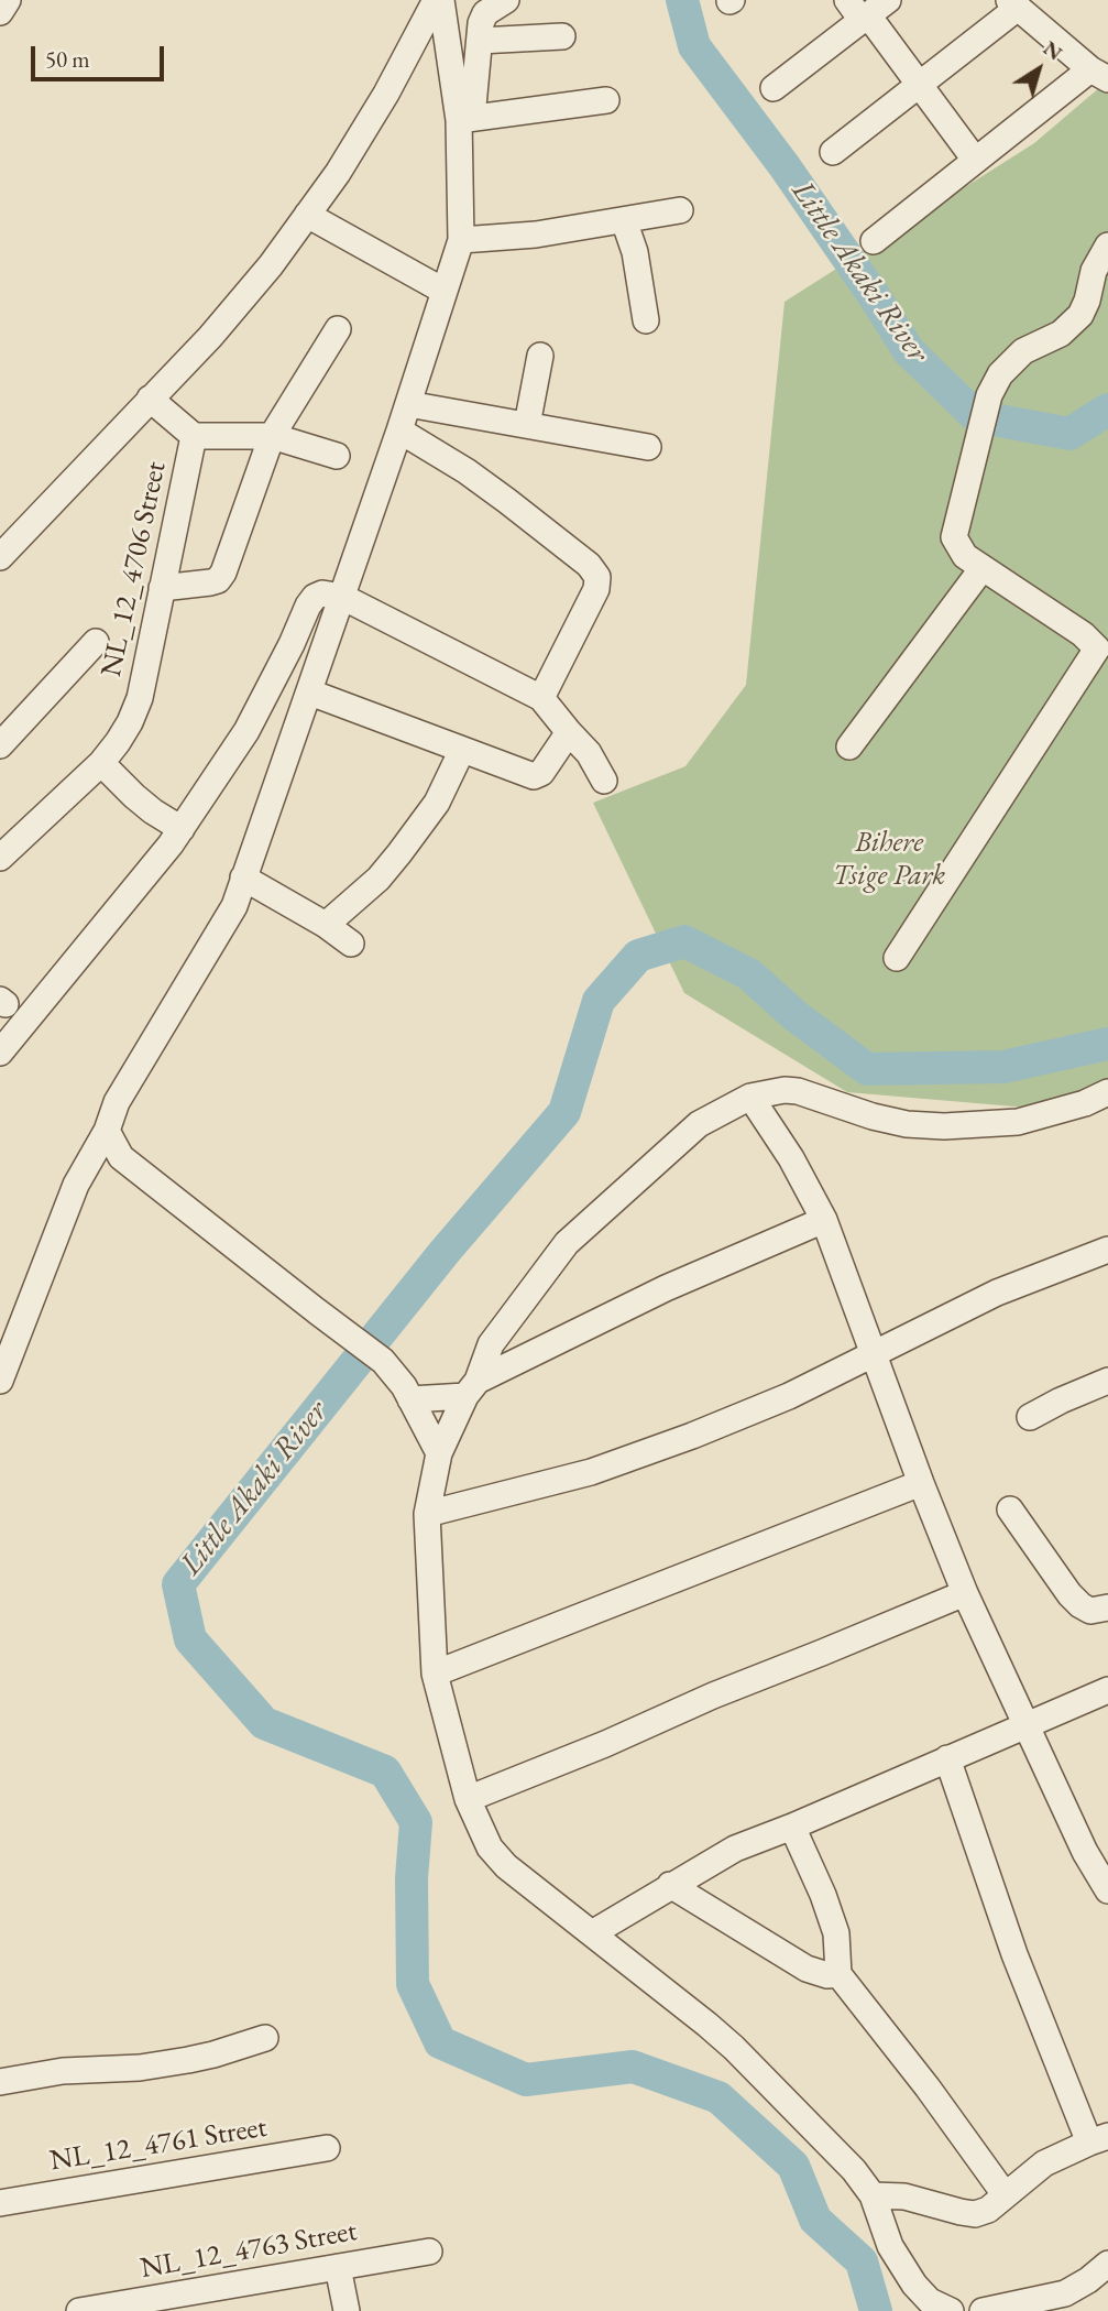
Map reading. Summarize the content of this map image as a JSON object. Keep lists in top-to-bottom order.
{
  "streets": {
    "street": ["NL_12_4706 Street", "NL_12_4761 Street", "NL_12_4763 Street"]
  },
  "water": ["Little Akaki River"],
  "parks": ["Bihere Tsige Park"],
  "scale_bar": "50 m",
  "north": "top right"
}
